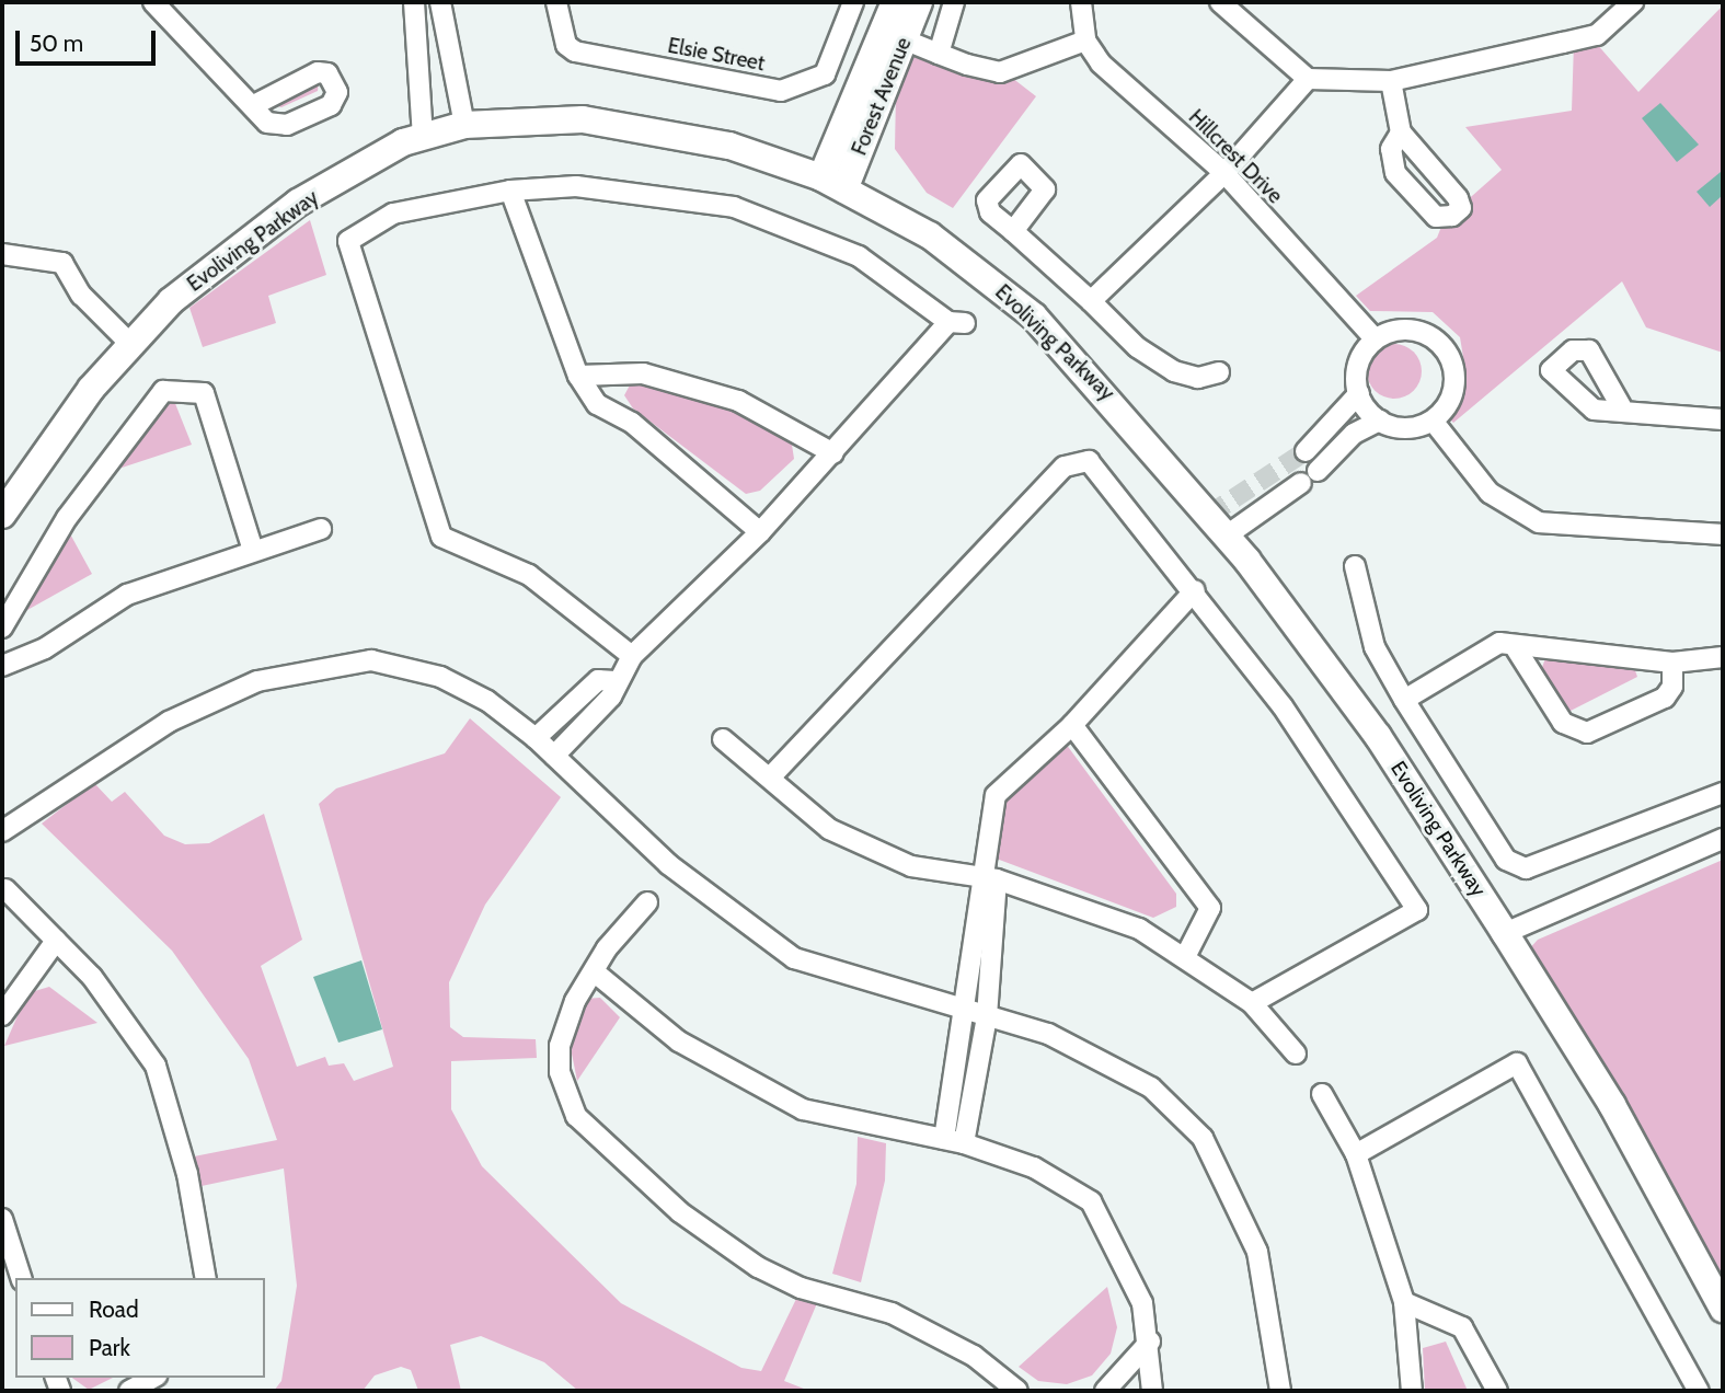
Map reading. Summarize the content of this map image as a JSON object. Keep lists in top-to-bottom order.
{
  "streets": {
    "street": [
      "Elsie Street",
      "Forest Avenue",
      "Hillcrest Drive",
      "Evoliving Parkway"
    ]
  },
  "crossings": [
    ["Forest Avenue", "Evoliving Parkway"]
  ],
  "legend": ["Road", "Park"],
  "scale_bar": "50 m"
}
